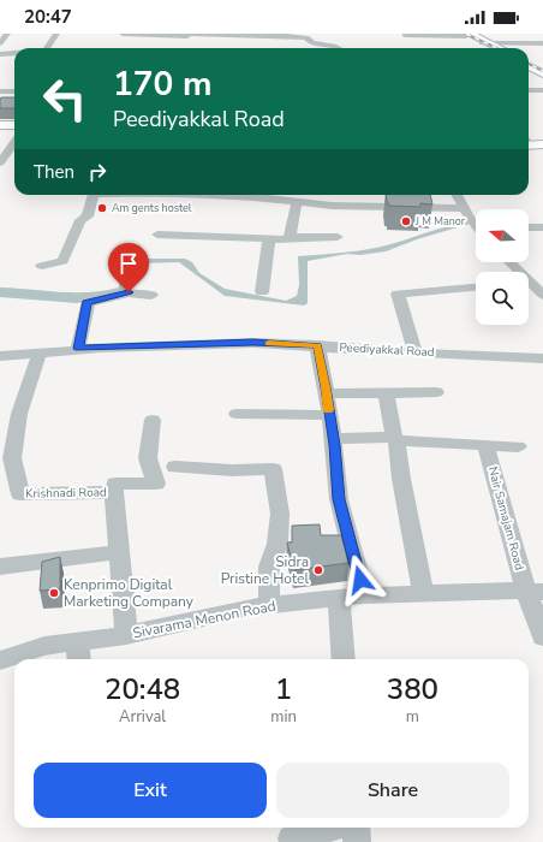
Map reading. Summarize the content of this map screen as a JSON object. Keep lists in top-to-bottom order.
{
  "streets": {
    "street": [
      "Peediyakkal Road",
      "Krishnadi Road",
      "Nair Samajam Road",
      "Sivarama Menon Road"
    ]
  },
  "crossings": [
    ["Peediyakkal Road", "Krishnadi Road"],
    ["Krishnadi Road", "Sivarama Menon Road"],
    ["Nair Samajam Road", "Sivarama Menon Road"]
  ],
  "places": [
    "Am gents hostel",
    "J M Manor",
    "Sidra Pristine Hotel",
    "Kenprimo Digital Marketing Company"
  ],
  "north": "left",
  "page": {
    "status": "20:47",
    "turn": ["170 m", "Peediyakkal Road"],
    "then": "Then",
    "eta": [
      "20:48",
      "Arrival",
      "1",
      "min",
      "380",
      "m"
    ],
    "buttons": ["Exit", "Share"]
  }
}
